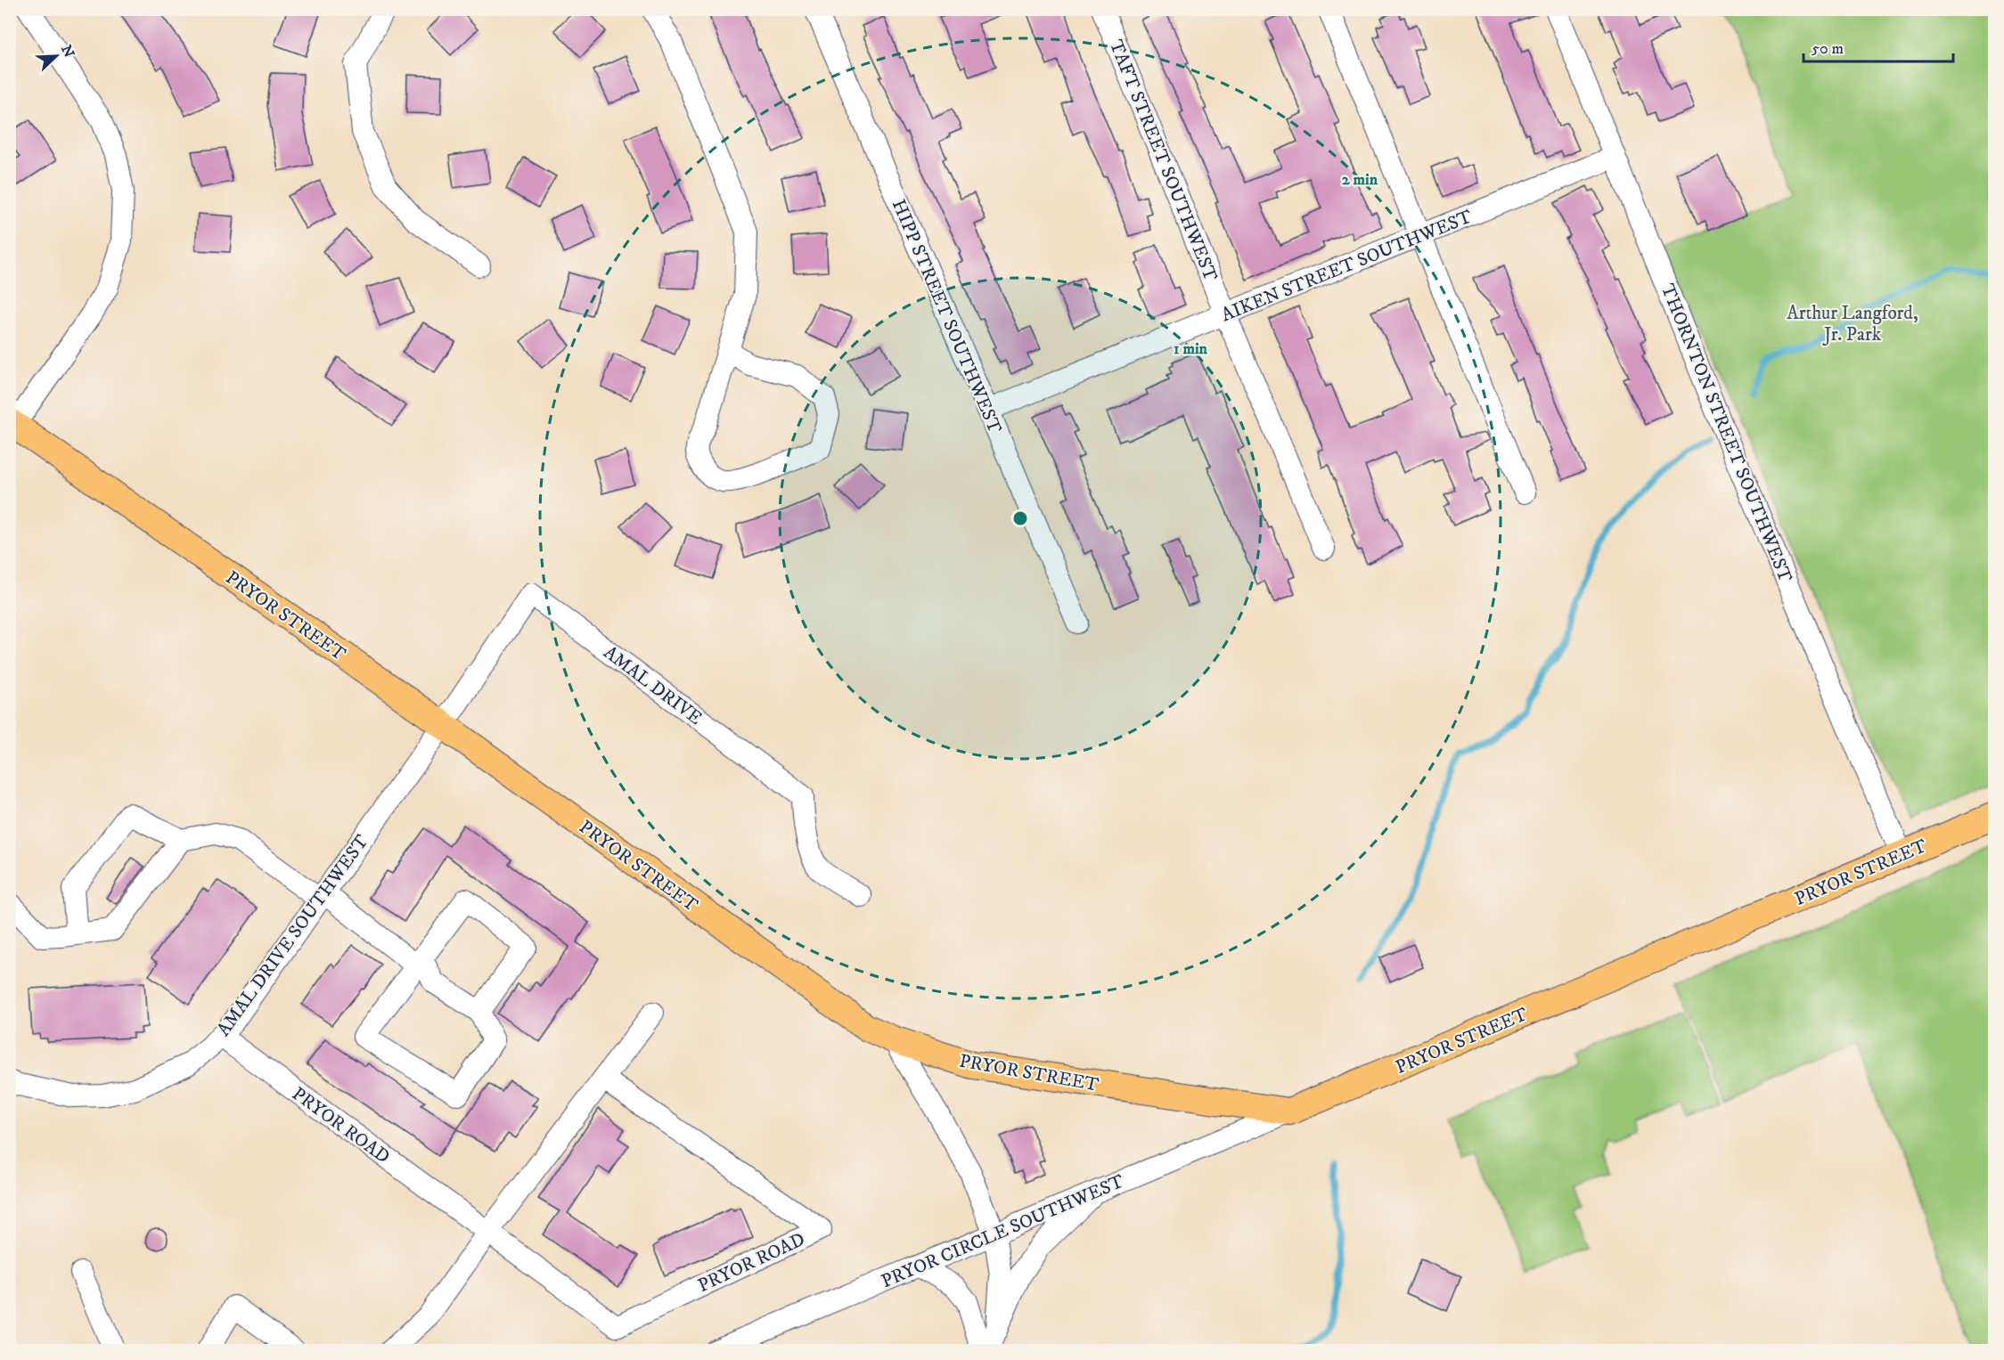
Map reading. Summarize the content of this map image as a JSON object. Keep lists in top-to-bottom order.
{
  "streets": {
    "main road": ["PRYOR STREET"],
    "street": [
      "TAFT STREET SOUTHWEST",
      "AIKEN STREET SOUTHWEST",
      "HIPP STREET SOUTHWEST",
      "THORNTON STREET SOUTHWEST",
      "AMAL DRIVE",
      "AMAL DRIVE SOUTHWEST",
      "PRYOR ROAD",
      "PRYOR CIRCLE SOUTHWEST"
    ]
  },
  "crossings": [
    ["TAFT STREET SOUTHWEST", "AIKEN STREET SOUTHWEST"],
    ["AIKEN STREET SOUTHWEST", "HIPP STREET SOUTHWEST"],
    ["AIKEN STREET SOUTHWEST", "THORNTON STREET SOUTHWEST"],
    ["THORNTON STREET SOUTHWEST", "PRYOR STREET"],
    ["PRYOR STREET", "AMAL DRIVE"],
    ["PRYOR STREET", "AMAL DRIVE SOUTHWEST"],
    ["PRYOR STREET", "PRYOR CIRCLE SOUTHWEST"],
    ["AMAL DRIVE", "AMAL DRIVE SOUTHWEST"],
    ["AMAL DRIVE SOUTHWEST", "PRYOR ROAD"]
  ],
  "parks": ["Arthur Langford, Jr. Park"],
  "scale_bar": "50 m",
  "north": "top right",
  "rings": ["2 min", "1 min"]
}
